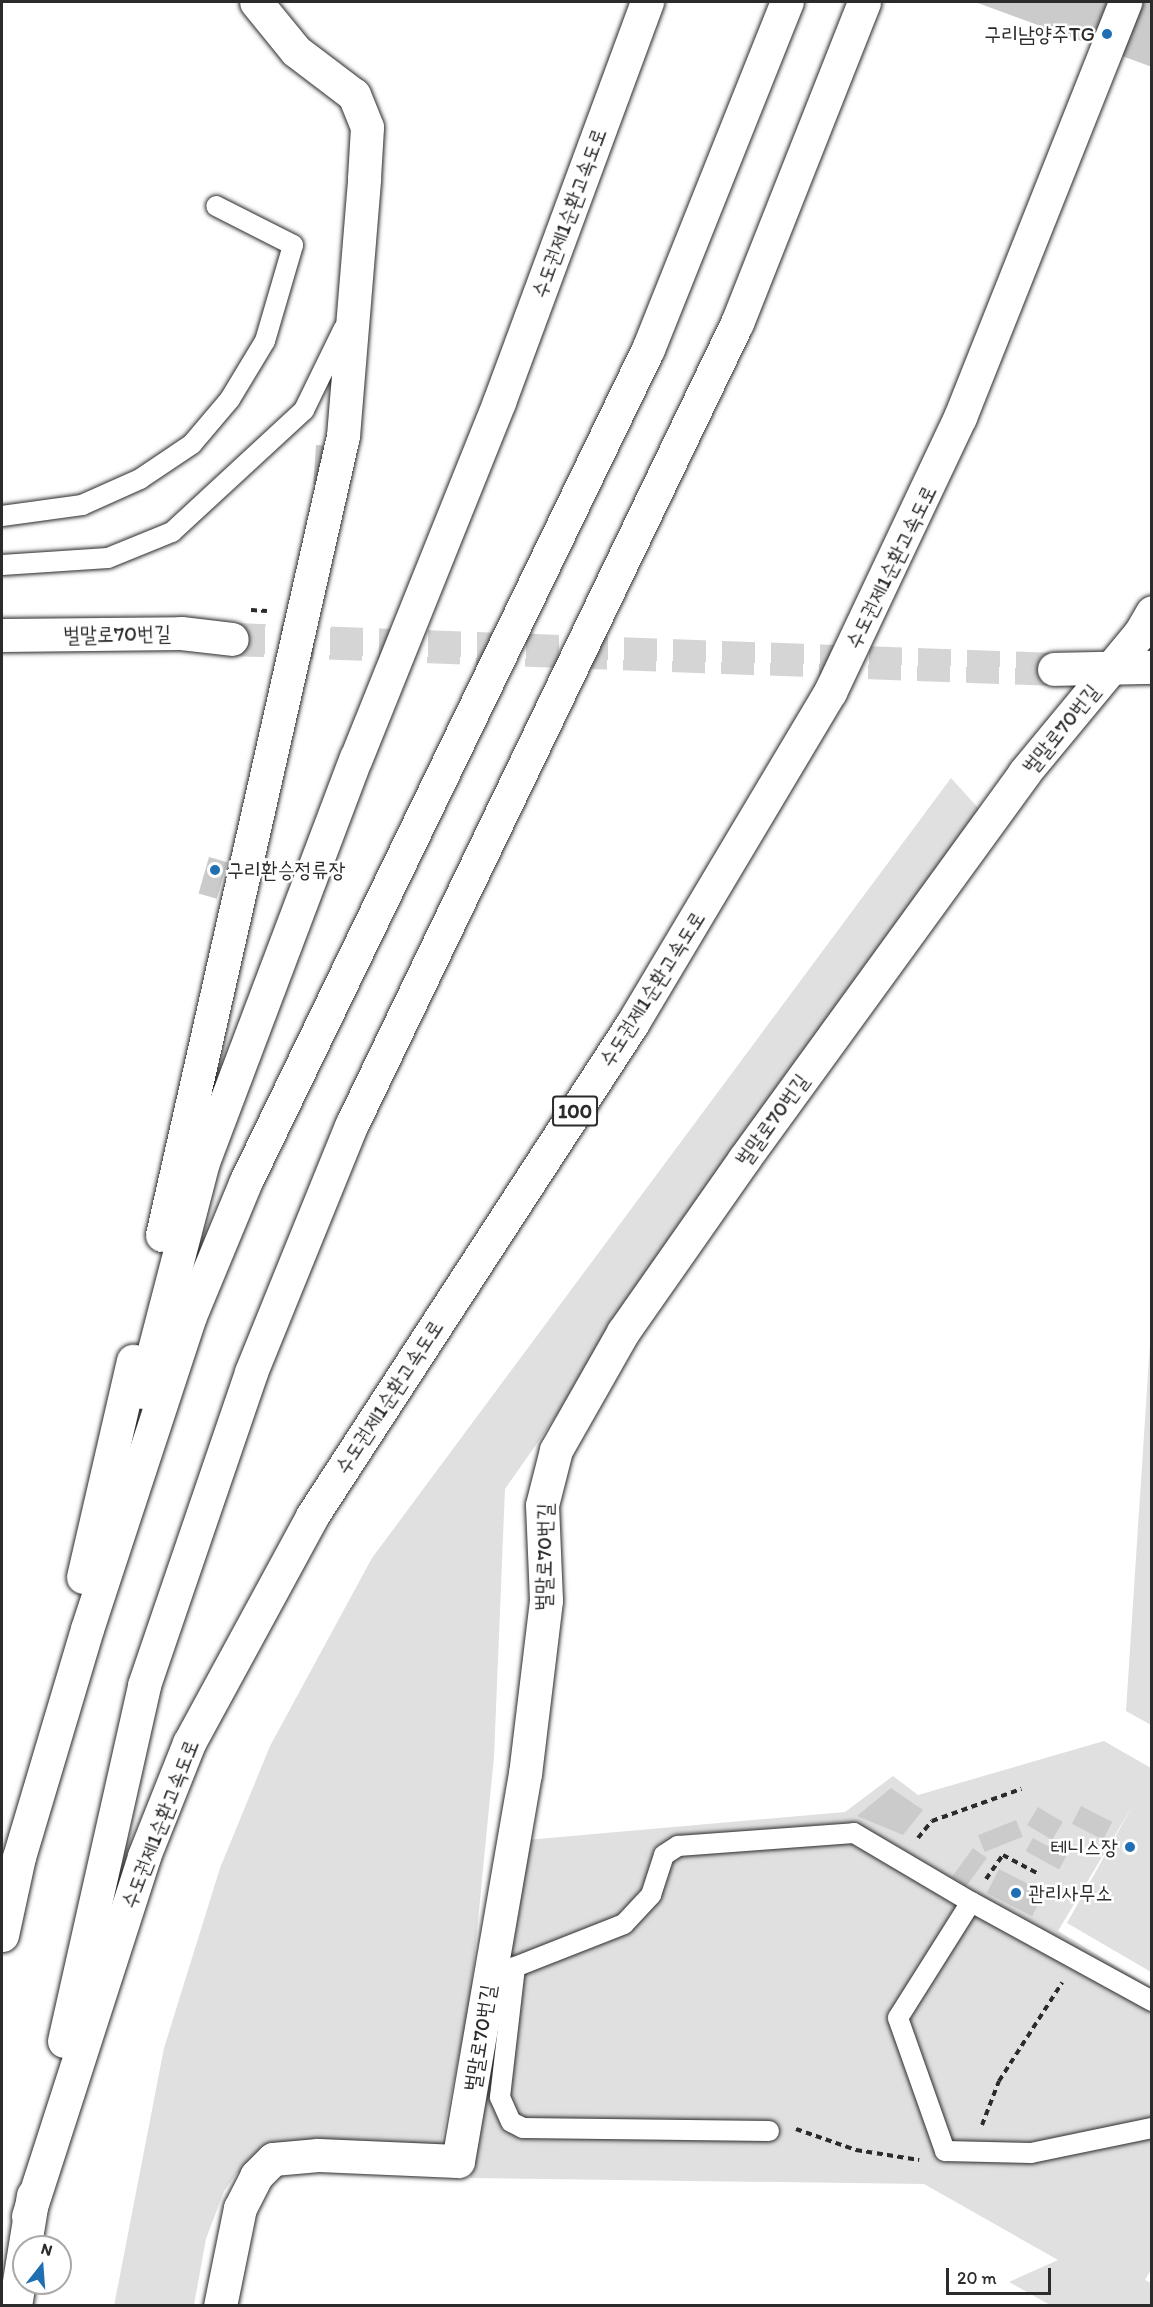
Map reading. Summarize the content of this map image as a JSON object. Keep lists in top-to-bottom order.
{
  "streets": {
    "main road": ["수도권제1순환고속도로", "벌말로70번길", "100"]
  },
  "places": [
    "구리남양주TG",
    "구리환승정류장",
    "테니스장",
    "관리사무소"
  ],
  "scale_bar": "20 m",
  "north": "top"
}
